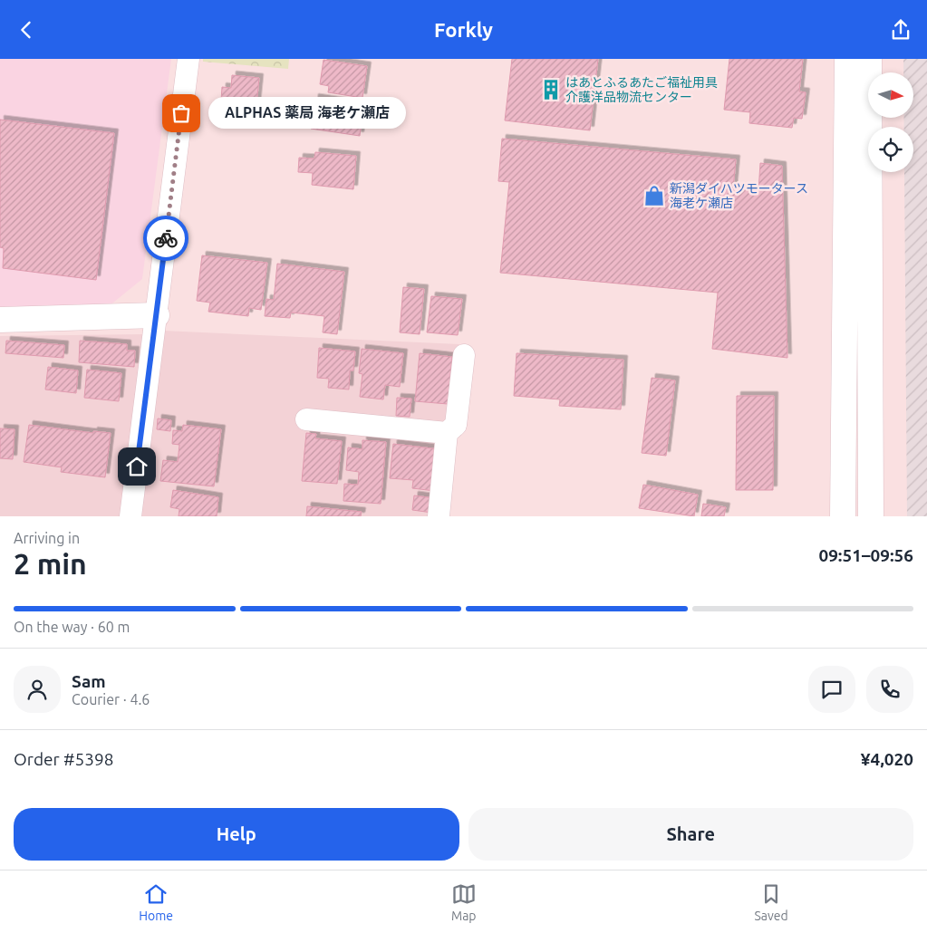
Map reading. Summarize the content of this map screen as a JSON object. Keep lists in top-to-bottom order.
{
  "places": {
    "building": ["はあとふるあたご福祉用具 介護洋品物流センター"],
    "other": ["ALPHAS 薬局 海老ケ瀬店"],
    "shop": ["新潟ダイハツモータース 海老ケ瀬店"]
  },
  "north": "right",
  "page": {
    "header": "Forkly",
    "bubble": "ALPHAS 薬局 海老ケ瀬店",
    "heading": ["2 min", "Arriving in", "09:51–09:56"],
    "panel": [
      "Sam",
      "Courier · 4.6",
      "Order #5398",
      "¥4,020"
    ],
    "bar": "On the way · 60 m",
    "buttons": ["Help", "Share"],
    "tabs": ["Home", "Map", "Saved"]
  }
}
